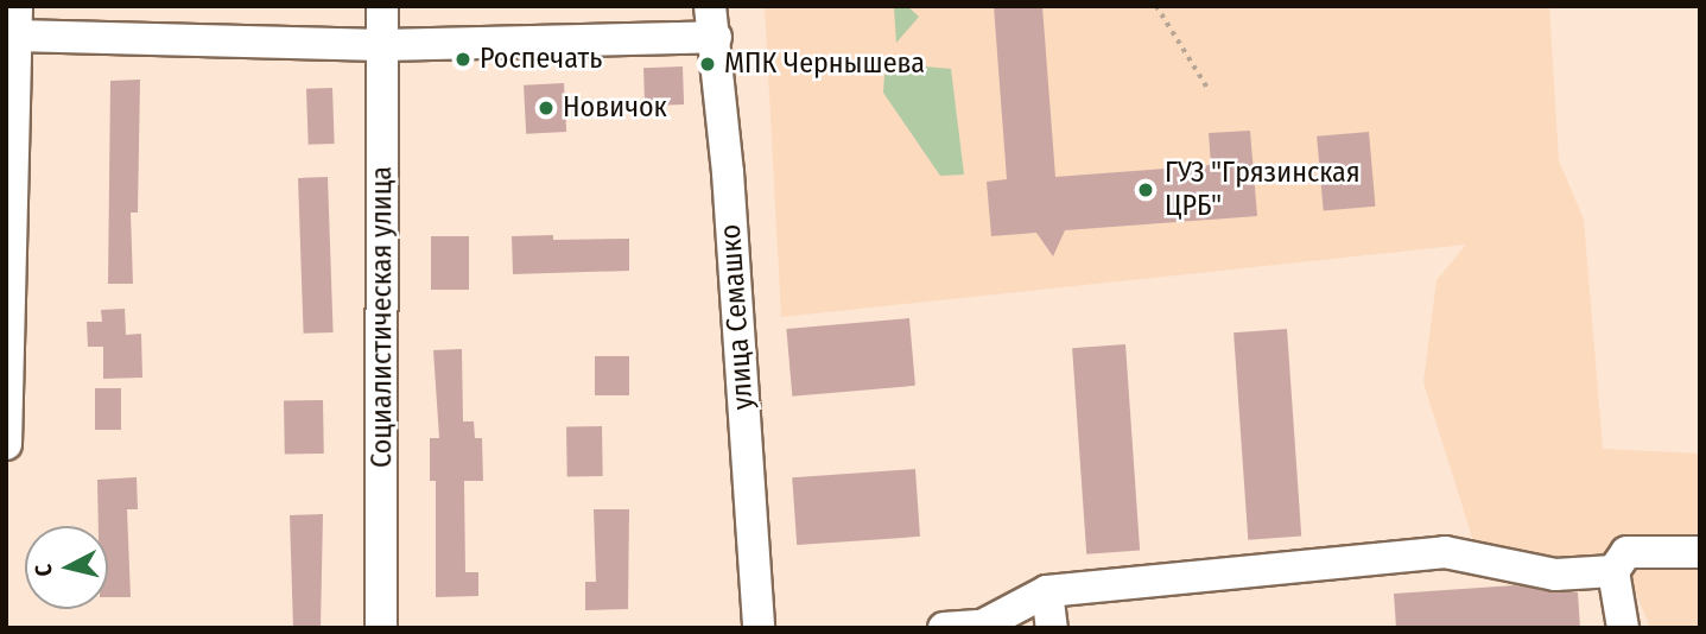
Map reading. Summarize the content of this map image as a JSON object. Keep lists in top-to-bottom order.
{
  "streets": {
    "street": ["Социалистическая улица", "улица Семашко"]
  },
  "places": [
    "Роспечать",
    "МПК Чернышева",
    "Новичок",
    "ГУЗ \"Грязинская ЦРБ\""
  ],
  "north": "left"
}
